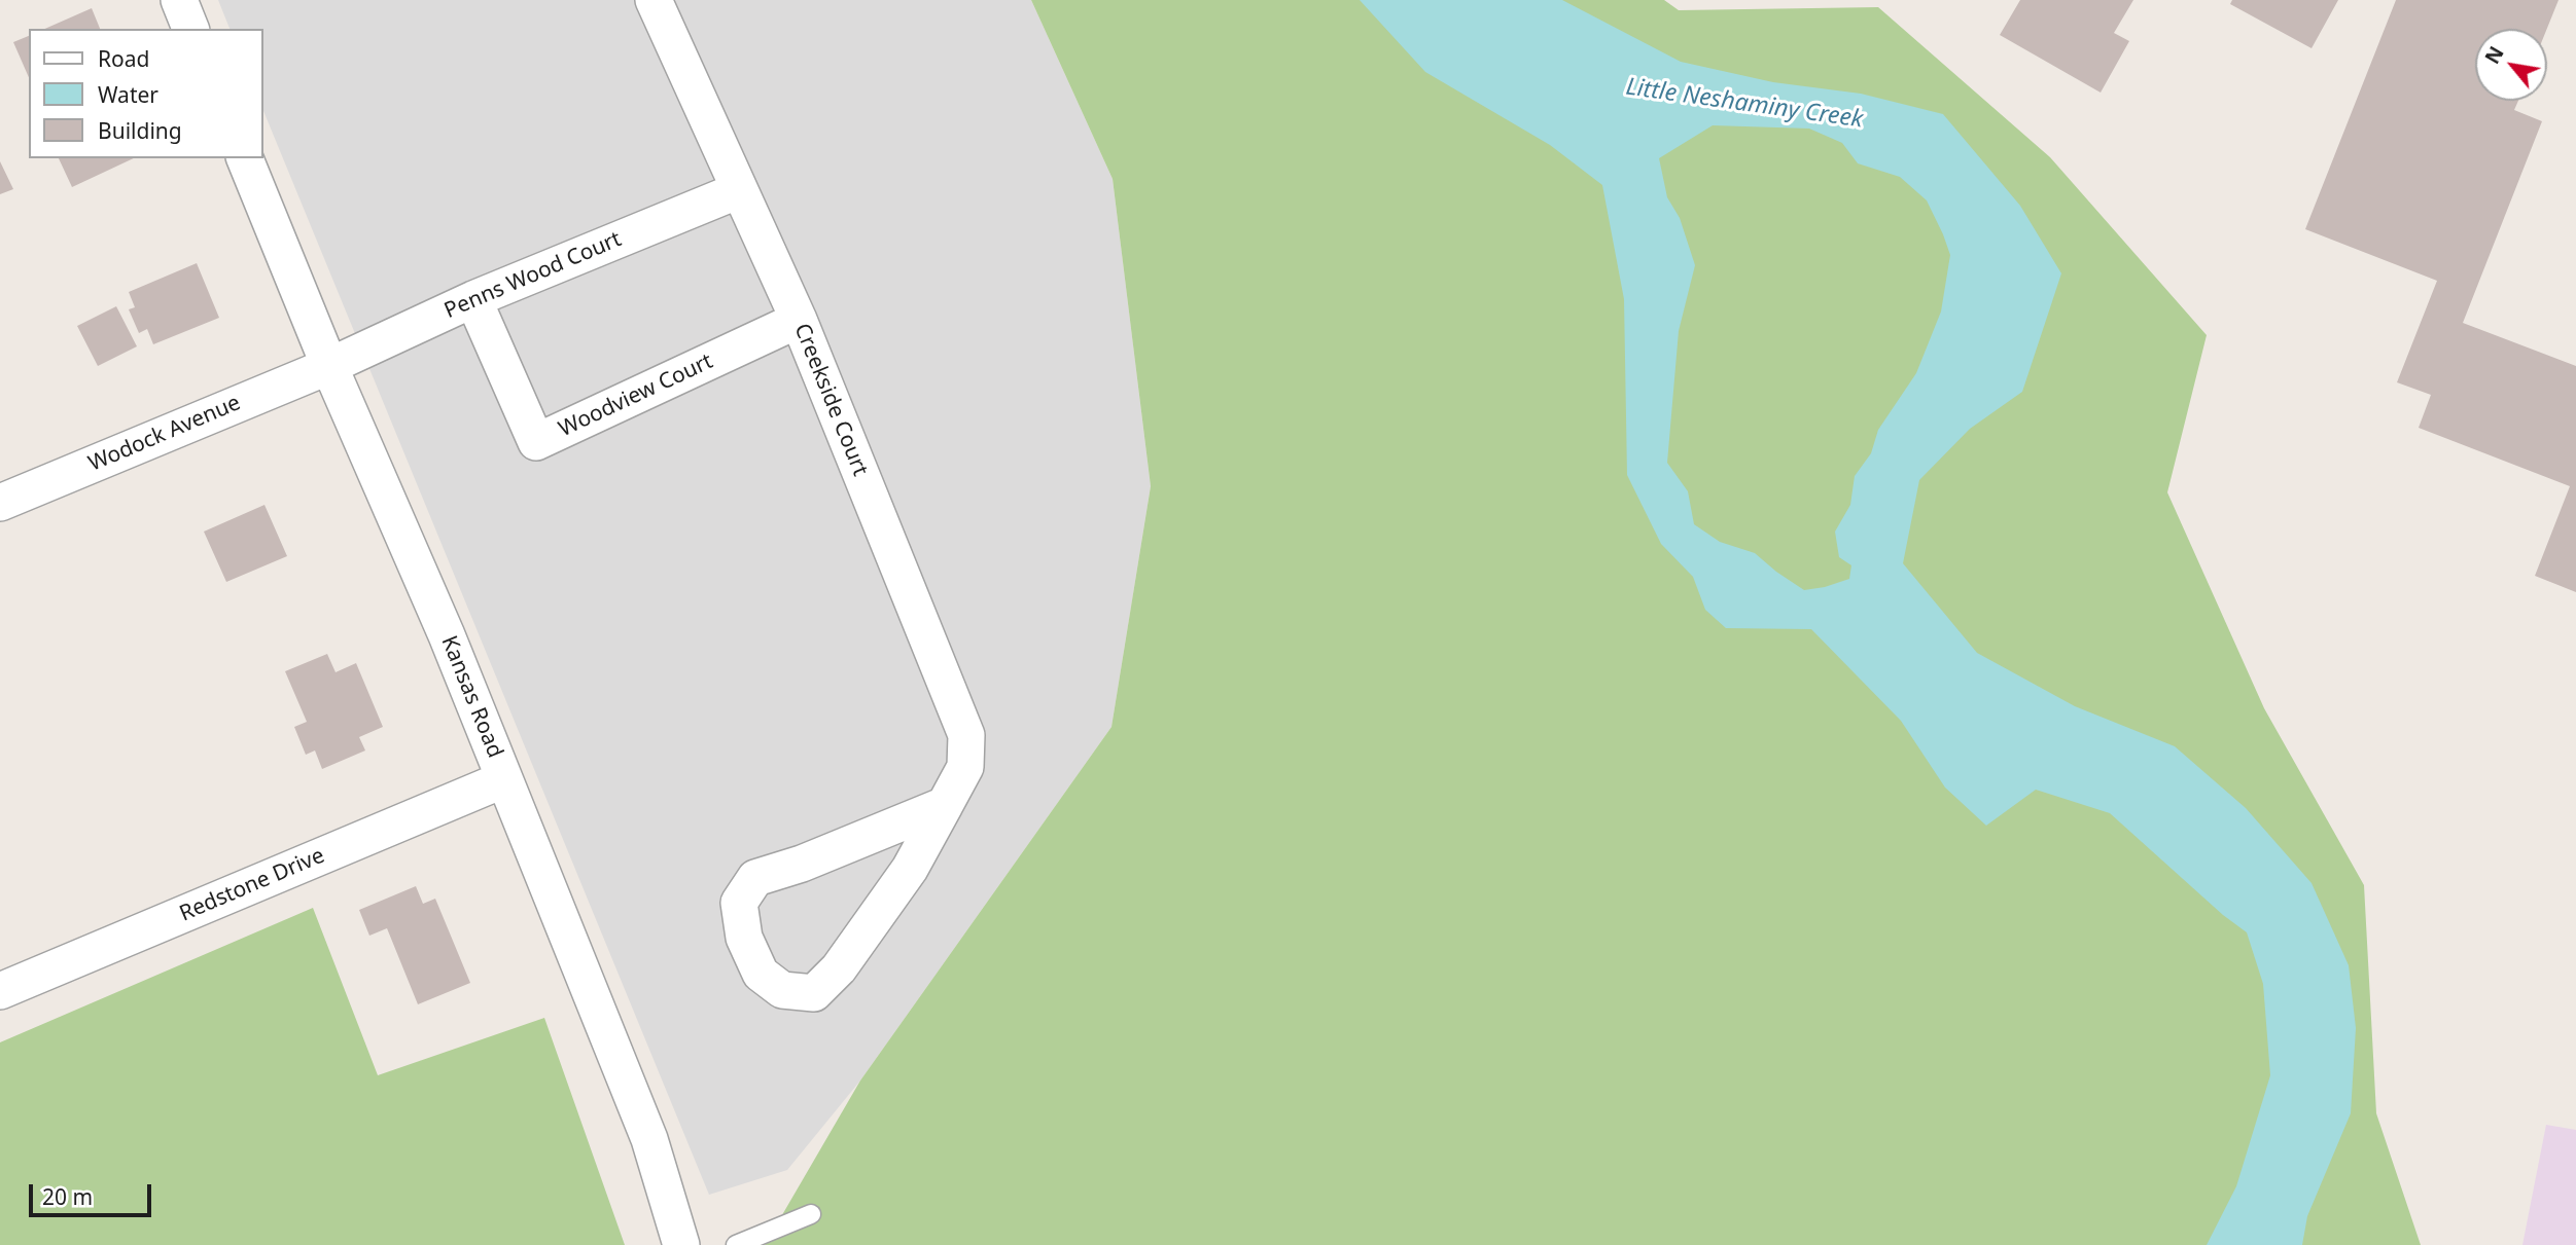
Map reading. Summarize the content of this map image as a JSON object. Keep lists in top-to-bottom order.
{
  "streets": {
    "street": [
      "Penns Wood Court",
      "Woodview Court",
      "Creekside Court",
      "Wodock Avenue",
      "Kansas Road",
      "Redstone Drive"
    ]
  },
  "crossings": [
    ["Penns Wood Court", "Woodview Court"],
    ["Penns Wood Court", "Creekside Court"],
    ["Penns Wood Court", "Wodock Avenue"],
    ["Penns Wood Court", "Kansas Road"],
    ["Woodview Court", "Creekside Court"],
    ["Wodock Avenue", "Kansas Road"],
    ["Kansas Road", "Redstone Drive"]
  ],
  "water": ["Little Neshaminy Creek"],
  "legend": ["Road", "Water", "Building"],
  "scale_bar": "20 m",
  "north": "top left"
}
